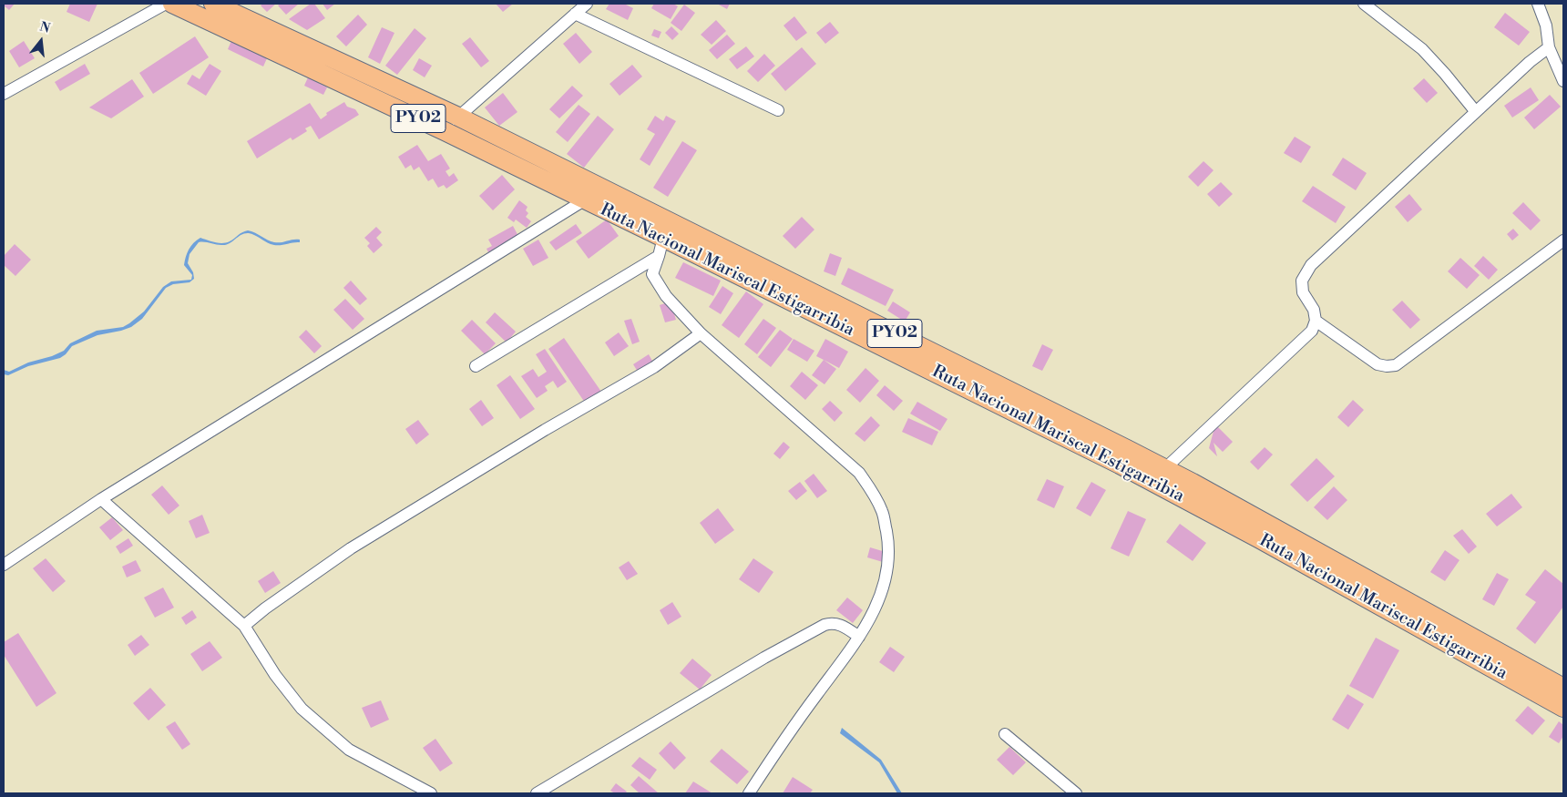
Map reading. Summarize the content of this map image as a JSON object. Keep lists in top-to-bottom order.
{
  "streets": {
    "highway": ["PY02", "Ruta Nacional Mariscal Estigarribia"]
  },
  "north": "top"
}
